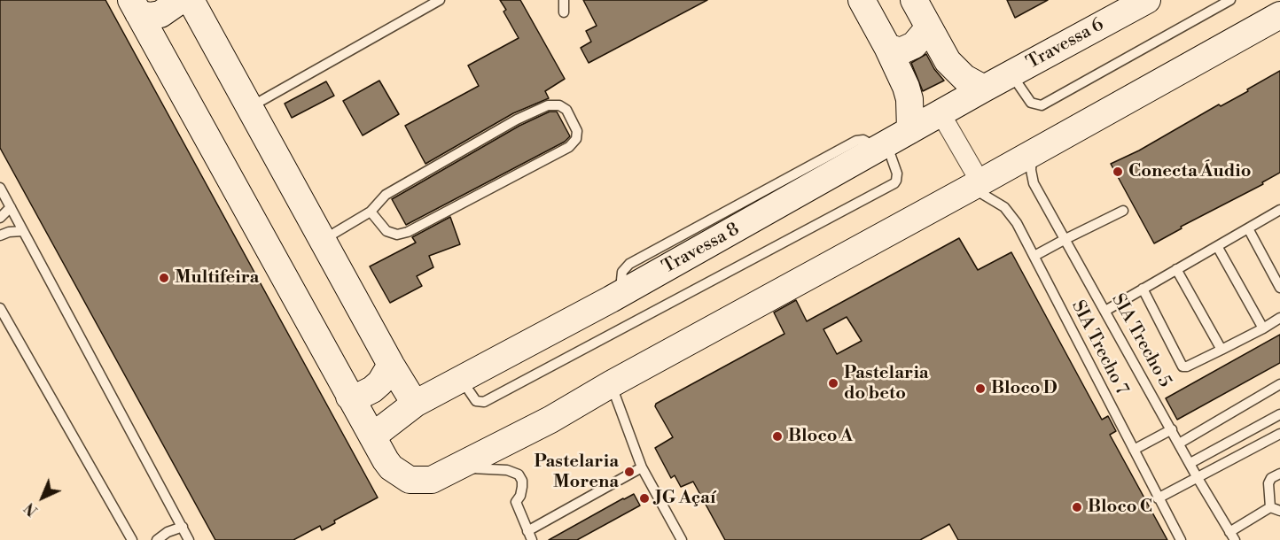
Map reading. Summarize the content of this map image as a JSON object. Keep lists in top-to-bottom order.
{
  "streets": {
    "main road": ["Travessa 6", "Travessa 8"],
    "lane": ["SIA Trecho 5", "SIA Trecho 7"]
  },
  "crossings": [
    ["Travessa 6", "Travessa 8"]
  ],
  "places": [
    "Conecta Áudio",
    "Multifeira",
    "Pastelaria do beto",
    "Bloco D",
    "Bloco A",
    "Pastelaria Morena",
    "JG Açaí",
    "Bloco C"
  ],
  "north": "bottom left"
}
